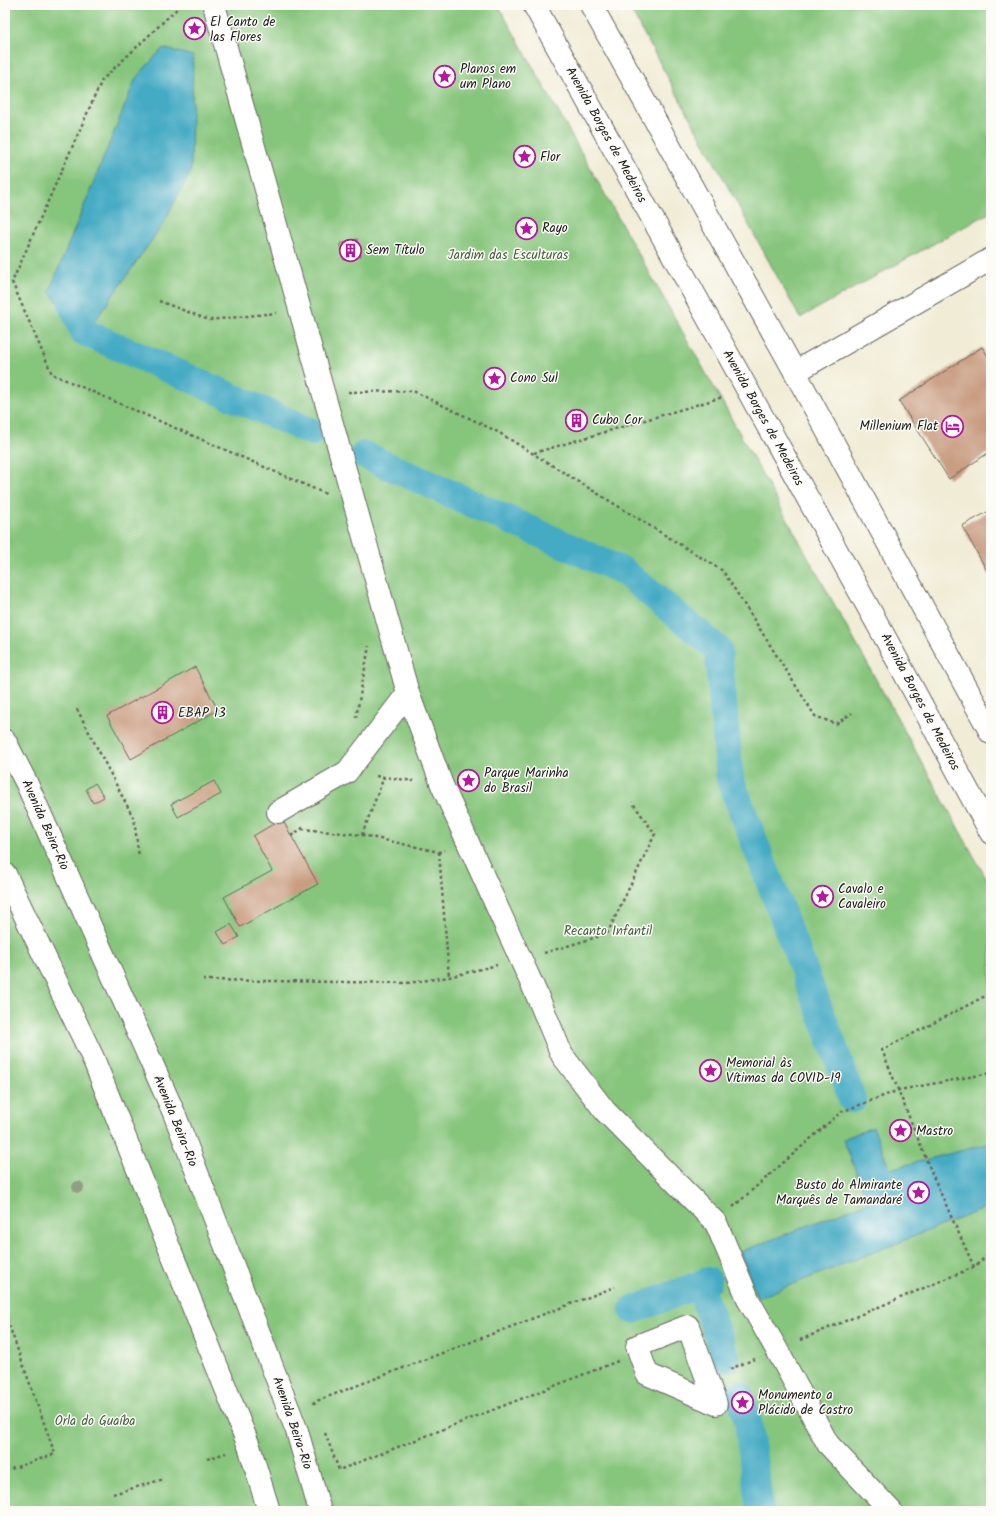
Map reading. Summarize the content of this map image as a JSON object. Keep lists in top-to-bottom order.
{
  "streets": {
    "main road": ["Avenida Borges de Medeiros", "Avenida Beira-Rio"]
  },
  "parks": ["Jardim das Esculturas", "Recanto Infantil", "Orla do Guaíba"],
  "places": {
    "place": [
      "El Canto de las Flores",
      "Planos em um Plano",
      "Flor",
      "Rayo",
      "Cono Sul",
      "Parque Marinha do Brasil",
      "Cavalo e Cavaleiro",
      "Memorial às Vítimas da COVID-19",
      "Mastro",
      "Busto do Almirante Marquês de Tamandaré",
      "Monumento a Plácido de Castro"
    ],
    "building": ["Sem Título", "Cubo Cor", "EBAP 13"],
    "hotel": ["Millenium Flat"]
  }
}
